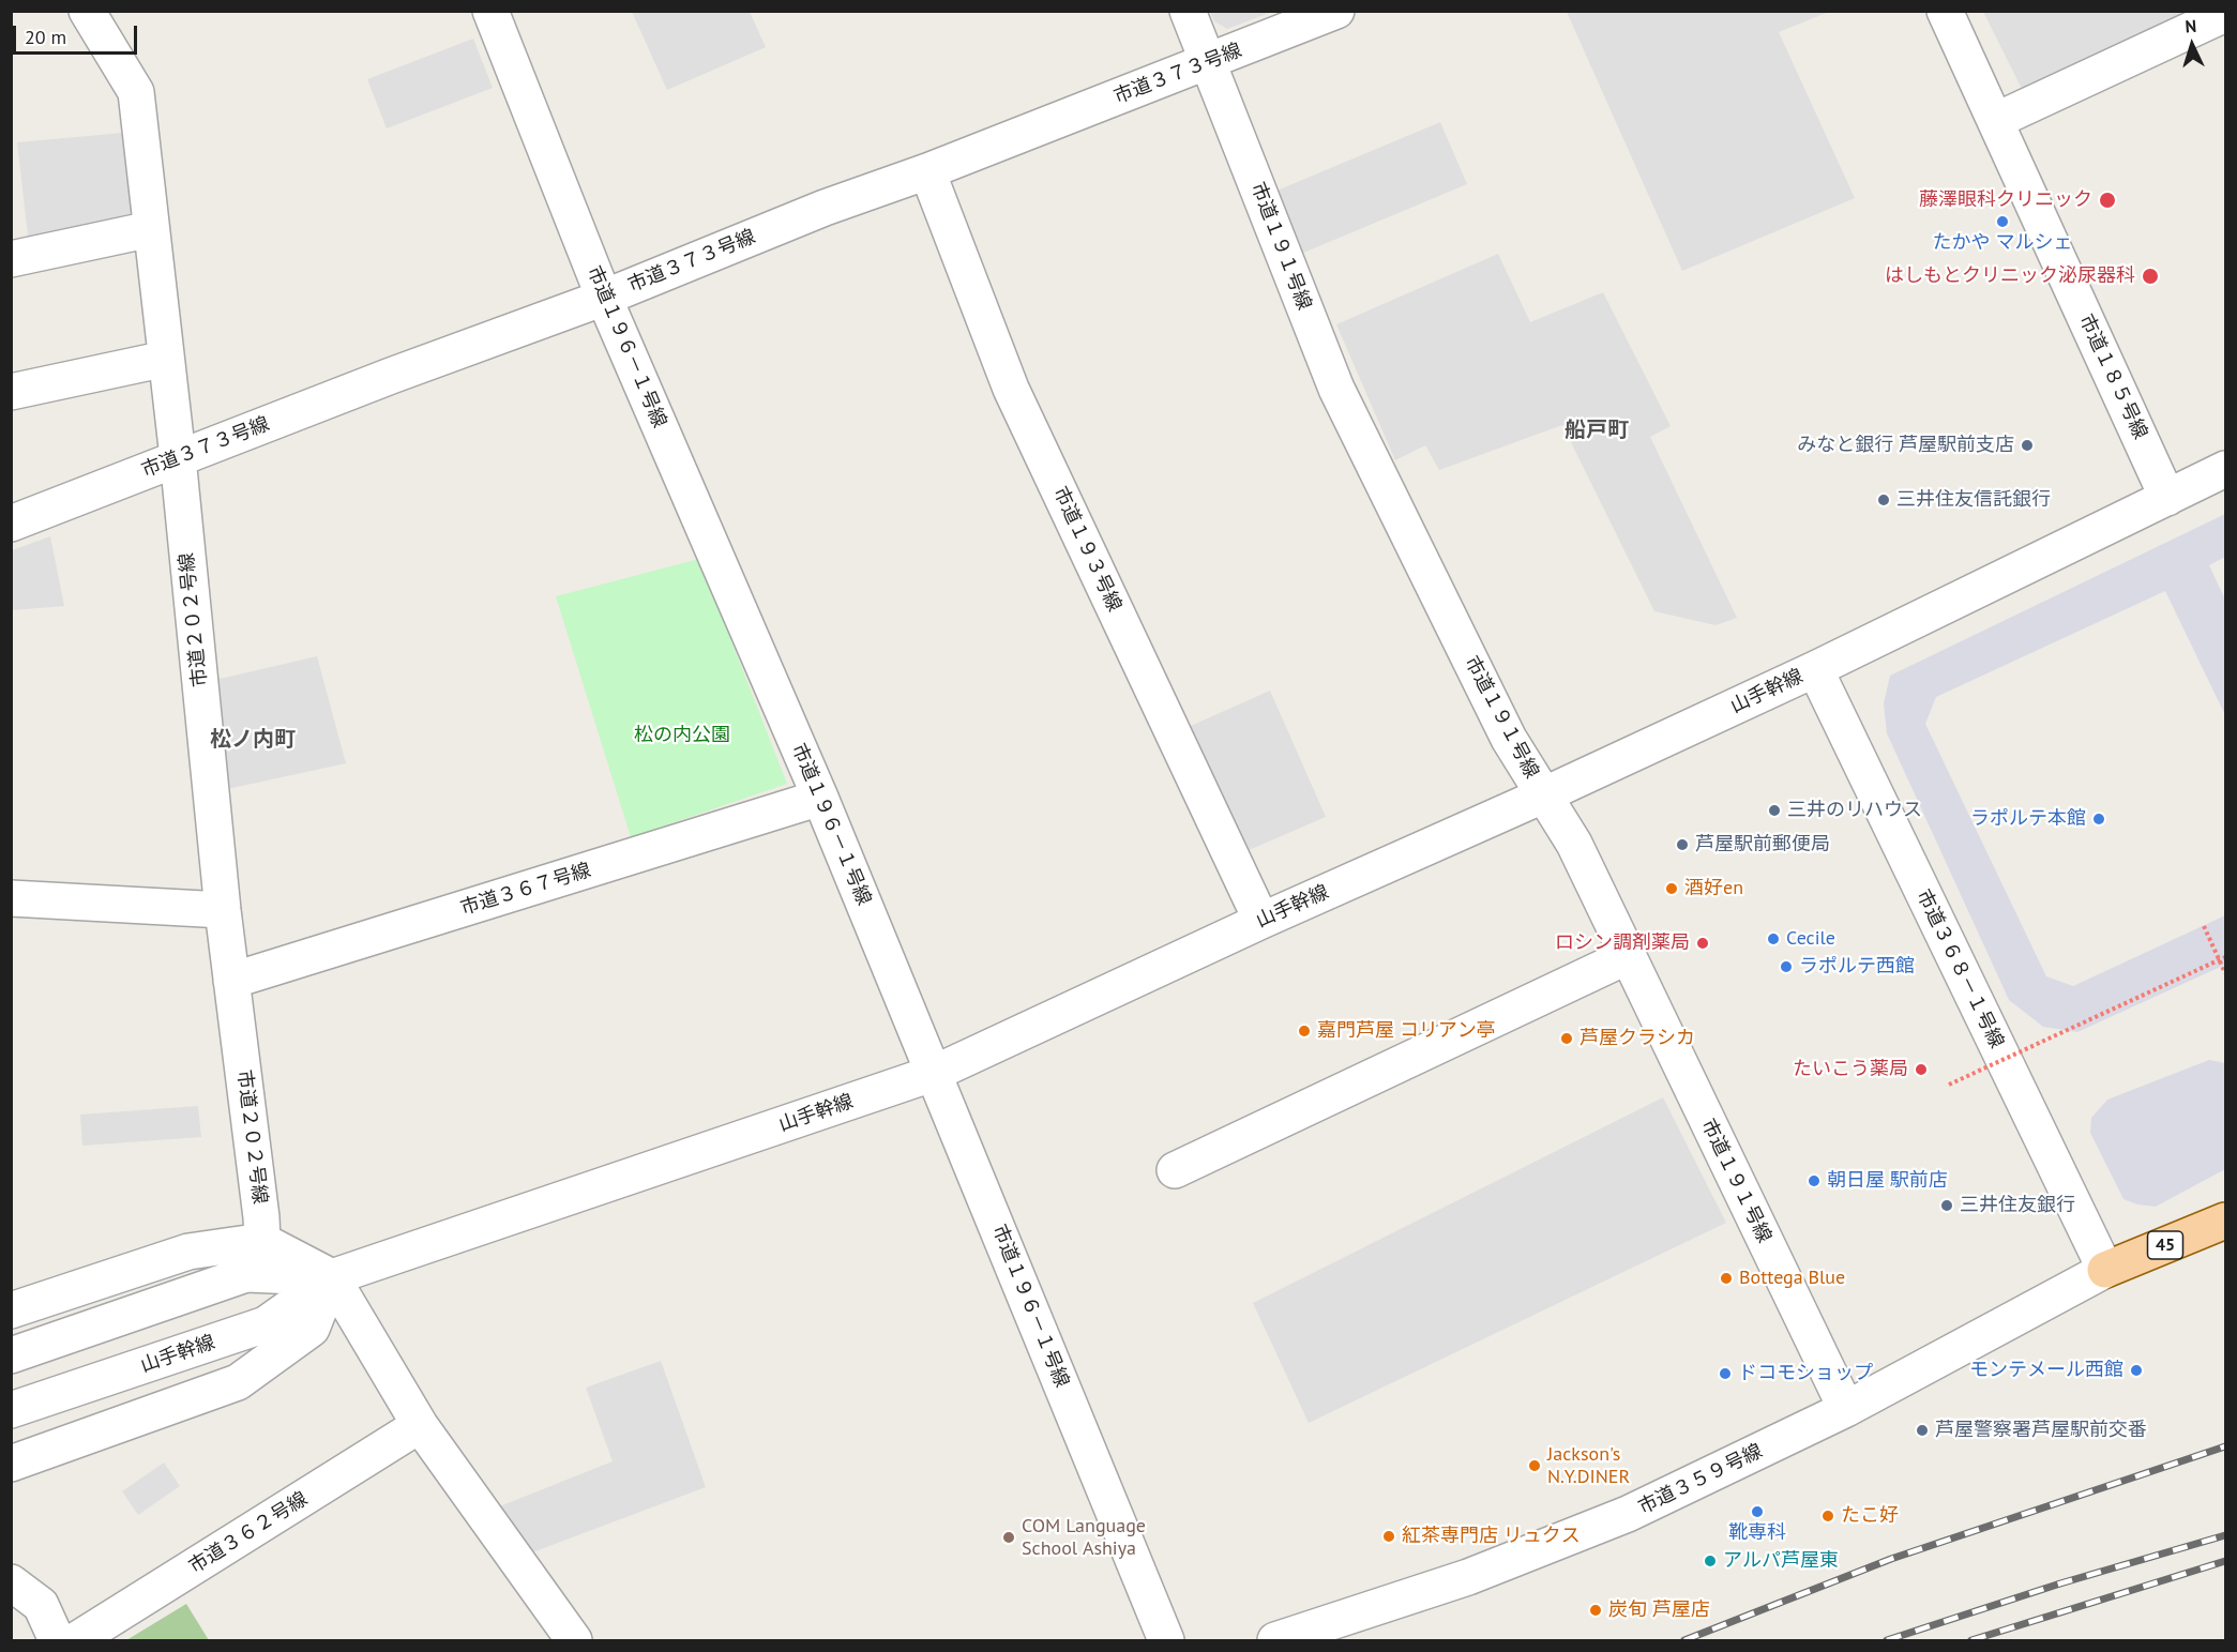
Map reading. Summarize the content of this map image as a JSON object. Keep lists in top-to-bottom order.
{
  "streets": {
    "main road": ["45"],
    "street": [
      "市道３７３号線",
      "市道１９１号線",
      "市道１９６－１号線",
      "市道１８５号線",
      "市道１９３号線",
      "市道２０２号線",
      "山手幹線",
      "市道３６７号線",
      "市道３６８－１号線",
      "市道３５９号線",
      "市道３６２号線"
    ]
  },
  "crossings": [
    ["市道３７３号線", "市道１９１号線"],
    ["市道３７３号線", "市道１９６－１号線"],
    ["市道３７３号線", "市道１９３号線"],
    ["市道３７３号線", "市道２０２号線"],
    ["市道１９１号線", "山手幹線"],
    ["市道１９１号線", "市道３５９号線"],
    ["市道１９６－１号線", "山手幹線"],
    ["市道１９６－１号線", "市道３６７号線"],
    ["市道１８５号線", "山手幹線"],
    ["市道１９３号線", "山手幹線"],
    ["市道２０２号線", "市道３６７号線"],
    ["山手幹線", "市道３６８－１号線"],
    ["市道３６８－１号線", "45"],
    ["市道３６８－１号線", "市道３５９号線"],
    ["45", "市道３５９号線"]
  ],
  "districts": ["船戸町", "松ノ内町"],
  "parks": ["松の内公園"],
  "places": [
    "藤澤眼科クリニック",
    "たかや マルシェ",
    "はしもとクリニック泌尿器科",
    "みなと銀行 芦屋駅前支店",
    "三井住友信託銀行",
    "三井のリハウス",
    "ラポルテ本館",
    "芦屋駅前郵便局",
    "酒好en",
    "Cecile",
    "ロシン調剤薬局",
    "ラポルテ西館",
    "嘉門芦屋 コリアン亭",
    "芦屋クラシカ",
    "たいこう薬局",
    "朝日屋 駅前店",
    "三井住友銀行",
    "Bottega Blue",
    "モンテメール西館",
    "ドコモショップ",
    "芦屋警察署芦屋駅前交番",
    "Jackson's N.Y.DINER",
    "靴専科",
    "たこ好",
    "紅茶専門店 リュクス",
    "COM Language School Ashiya",
    "アルパ芦屋東",
    "炭旬 芦屋店"
  ],
  "scale_bar": "20 m",
  "north": "top"
}
